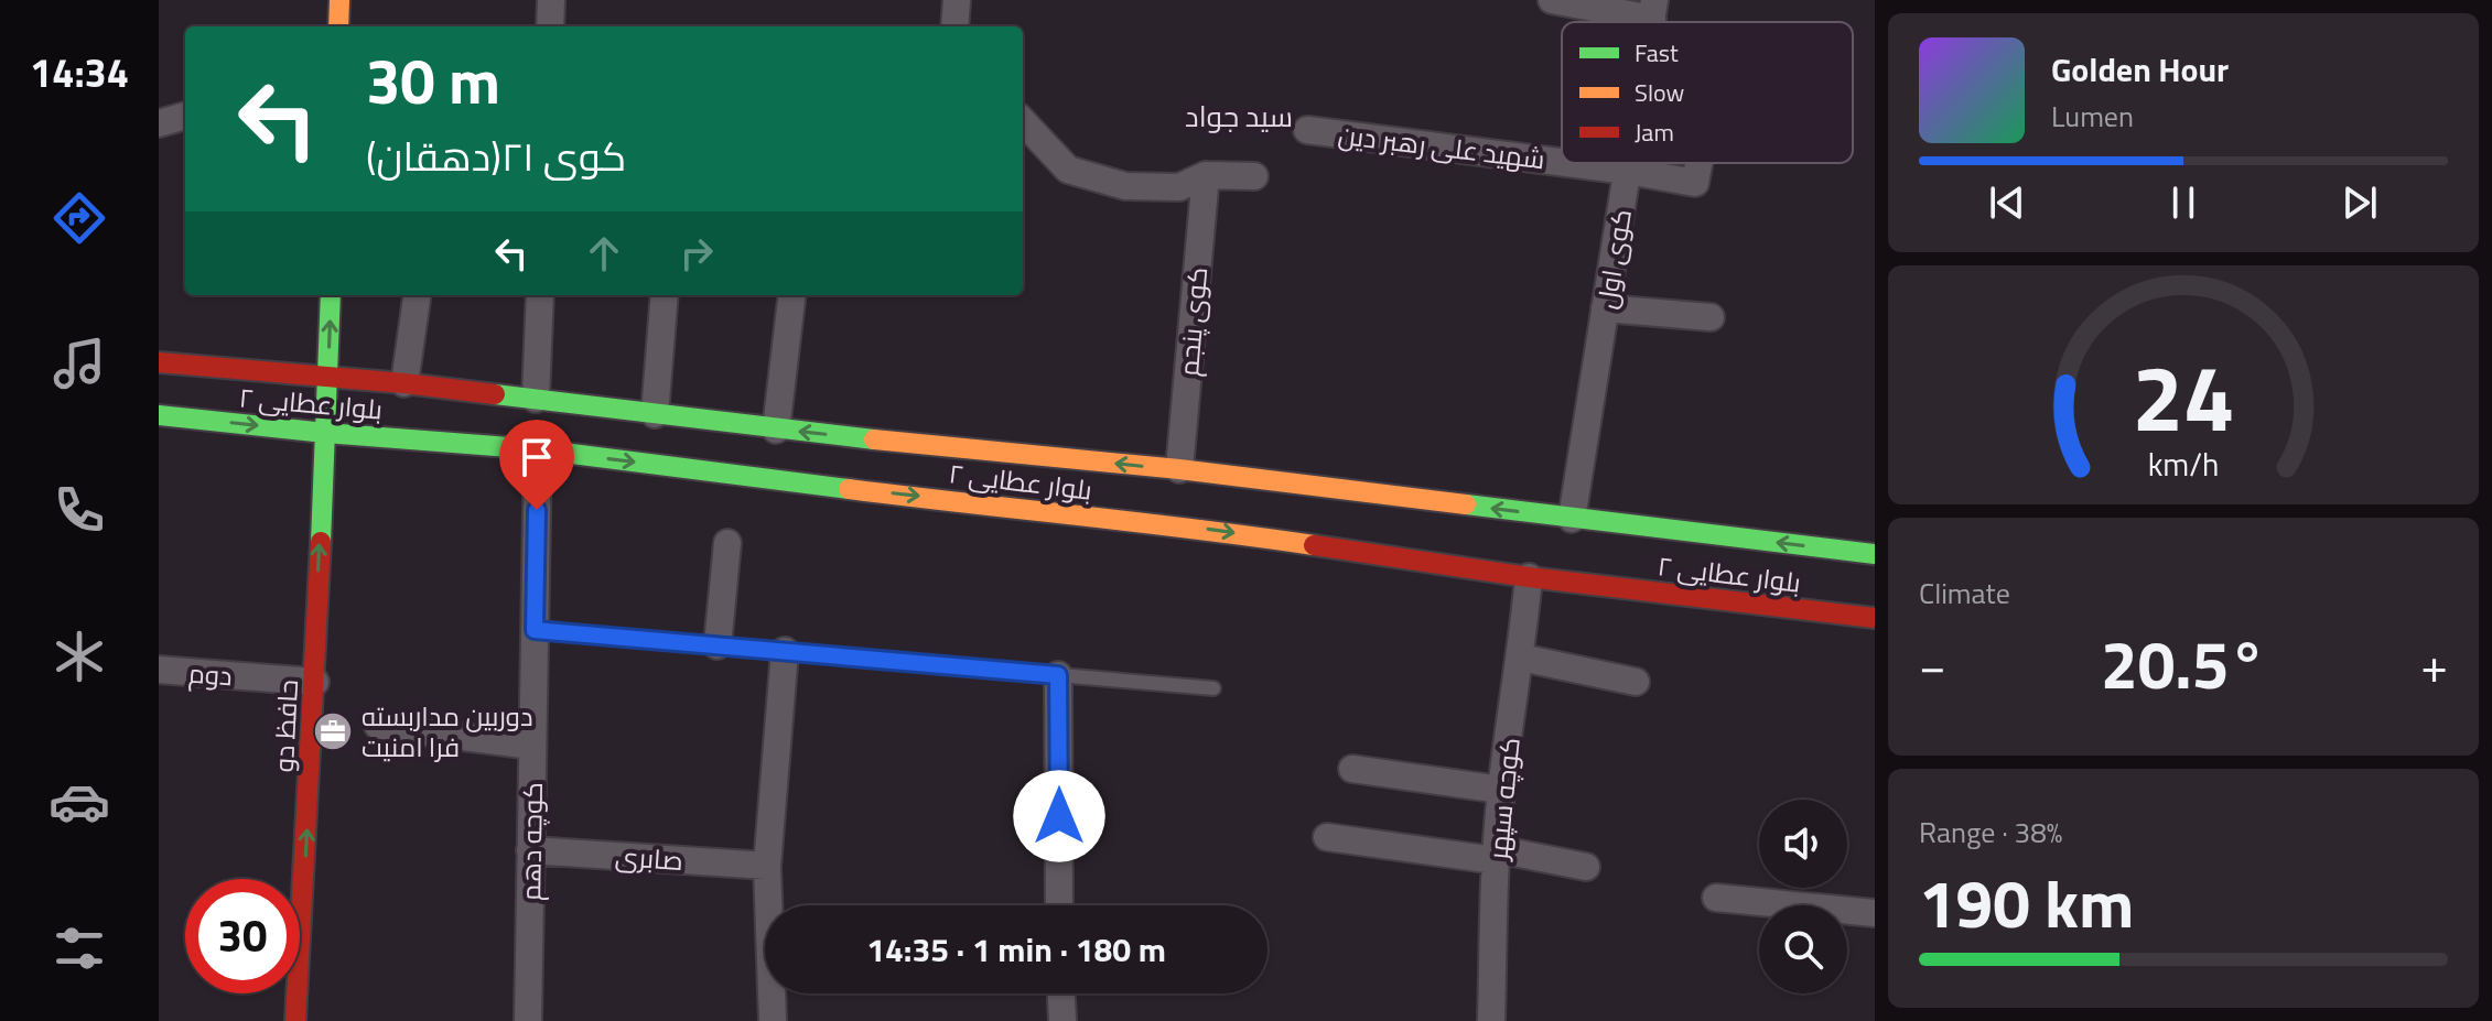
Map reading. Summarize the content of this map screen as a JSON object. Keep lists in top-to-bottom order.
{
  "streets": {
    "street": [
      "شهید علی رهبر دین",
      "کوی اول",
      "کوی پنجم",
      "بلوار عطایی ۲",
      "دوم",
      "حافظ دو",
      "کوچه سپهر",
      "کوچه دهم",
      "صابری"
    ]
  },
  "crossings": [
    ["شهید علی رهبر دین", "کوی اول"],
    ["کوی اول", "بلوار عطایی ۲"],
    ["کوی پنجم", "بلوار عطایی ۲"],
    ["بلوار عطایی ۲", "حافظ دو"],
    ["بلوار عطایی ۲", "کوچه سپهر"],
    ["بلوار عطایی ۲", "کوچه دهم"],
    ["دوم", "حافظ دو"],
    ["کوچه دهم", "صابری"]
  ],
  "one_way": ["حافظ دو"],
  "districts": ["سید جواد"],
  "places": {
    "office": ["دوربین مداربسته فرا امنیت"]
  },
  "legend": ["Fast", "Slow", "Jam"],
  "page": {
    "tabs": "14:34",
    "turn": ["30 m", "کوی ۲۱(دهقان)"],
    "song": ["Golden Hour", "Lumen"],
    "tile": [
      "Climate",
      ["Range · 38%", "190 km"]
    ],
    "heat": ["−", "20.5°", "+"],
    "limit": "30",
    "trip": "14:35 · 1 min · 180 m",
    "gauge": ["24", "km/h"]
  }
}
